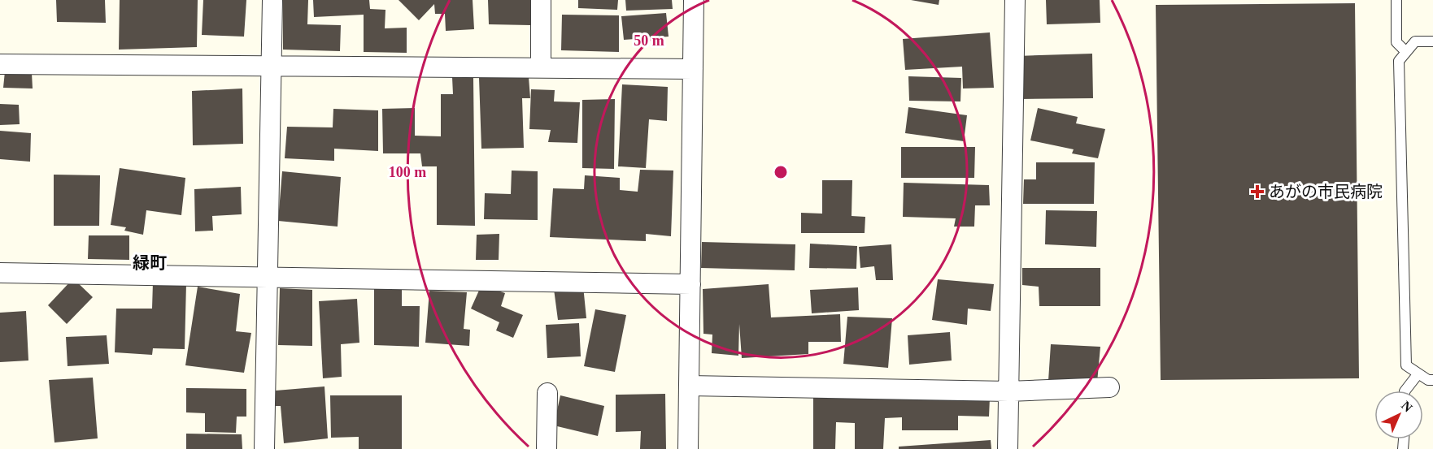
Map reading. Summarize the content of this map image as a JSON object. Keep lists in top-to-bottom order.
{
  "districts": ["緑町"],
  "places": {
    "health": ["あがの市民病院"]
  },
  "north": "top right",
  "rings": ["50 m", "100 m"]
}
